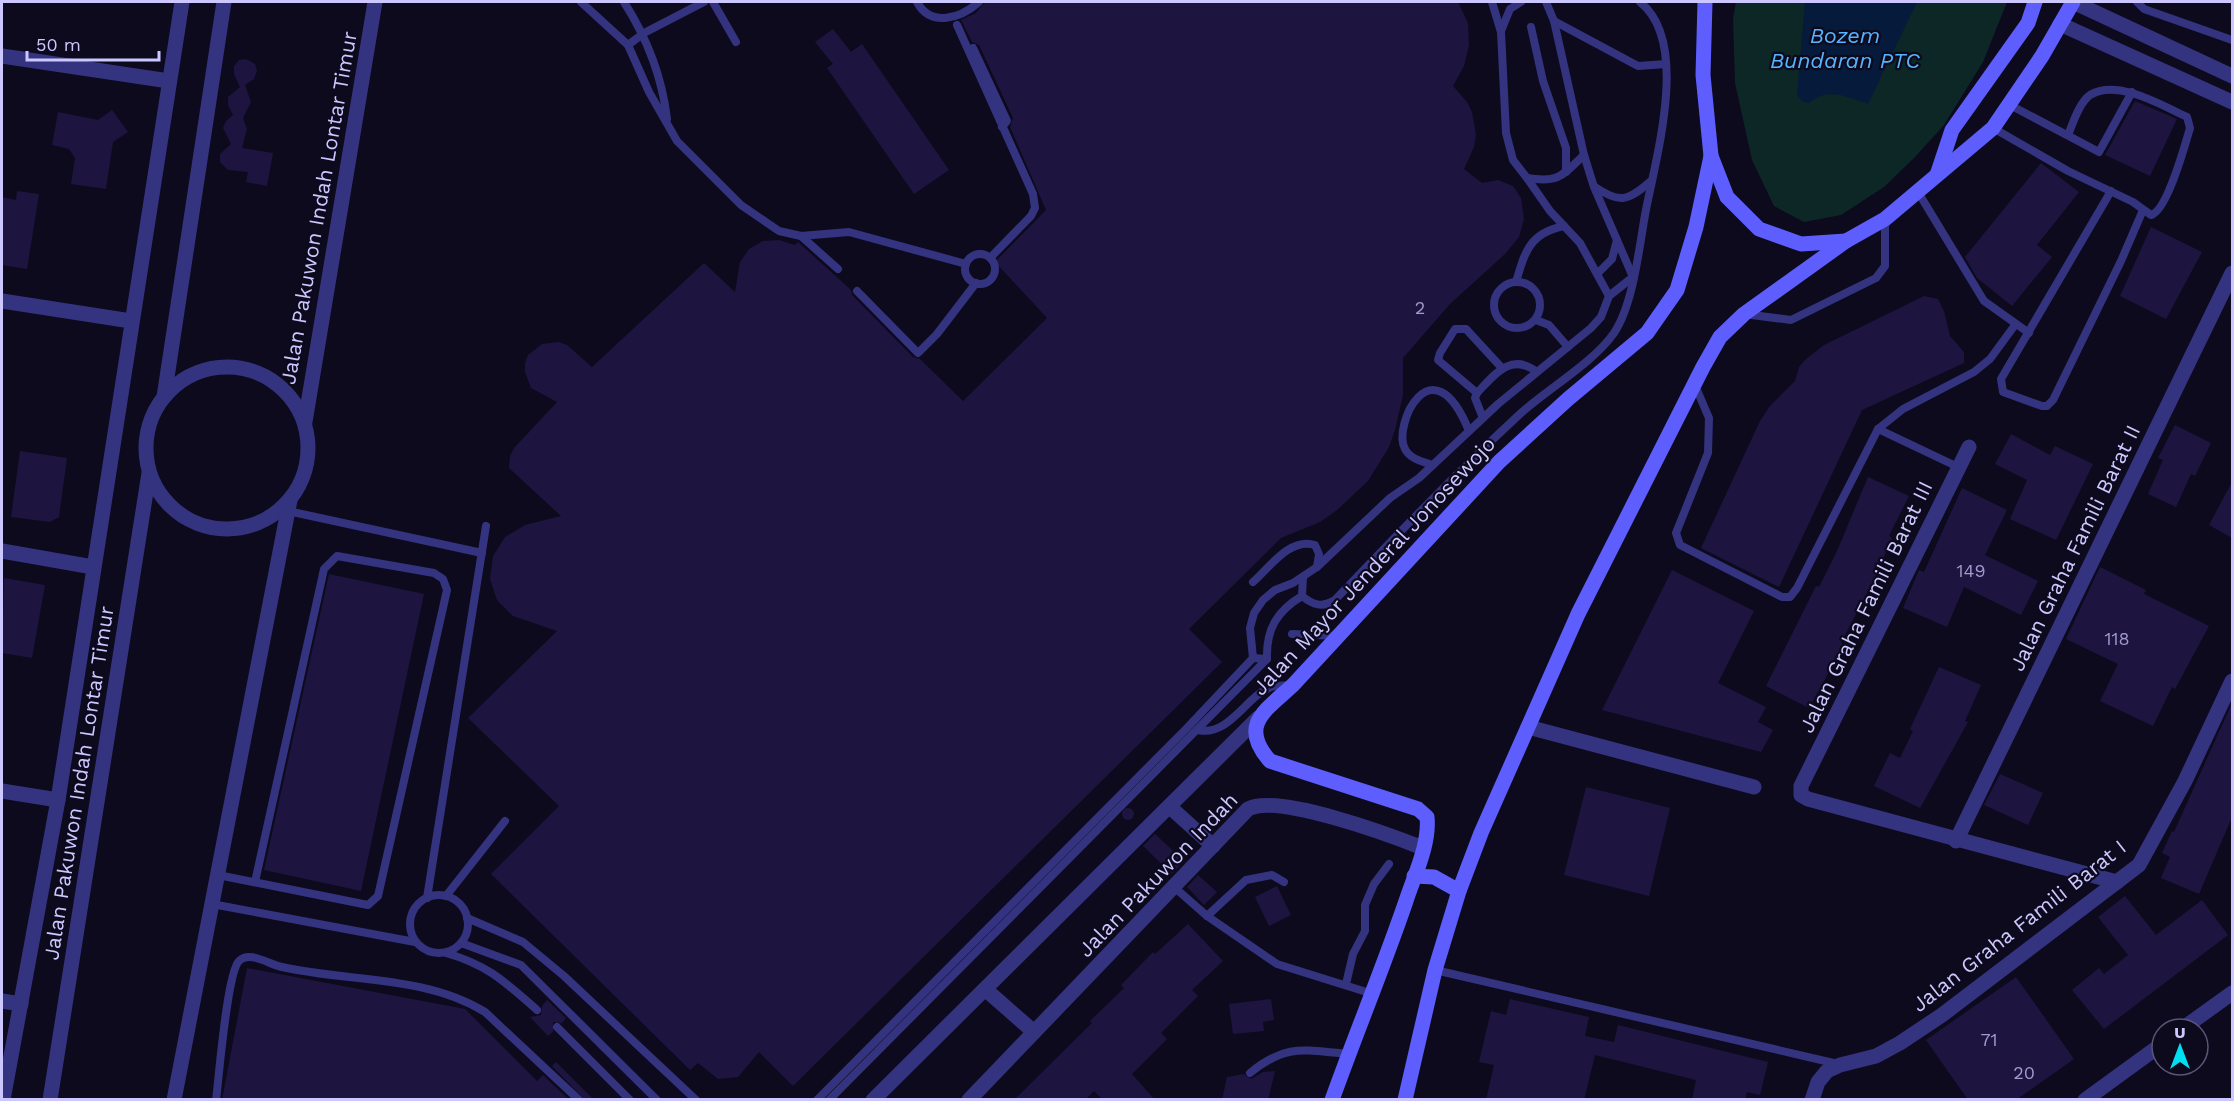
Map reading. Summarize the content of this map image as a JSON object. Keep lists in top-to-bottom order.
{
  "streets": {
    "main road": ["Jalan Mayor Jenderal Jonosewojo"],
    "street": [
      "Jalan Pakuwon Indah Lontar Timur",
      "Jalan Graha Famili Barat II",
      "Jalan Graha Famili Barat III",
      "Jalan Pakuwon Indah",
      "Jalan Graha Famili Barat I"
    ]
  },
  "crossings": [
    ["Jalan Graha Famili Barat II", "Jalan Graha Famili Barat III"],
    ["Jalan Mayor Jenderal Jonosewojo", "Jalan Pakuwon Indah"]
  ],
  "water": ["Bozem Bundaran PTC"],
  "house_numbers": [
    "2",
    "149",
    "118",
    "71",
    "20"
  ],
  "scale_bar": "50 m",
  "north": "top"
}
